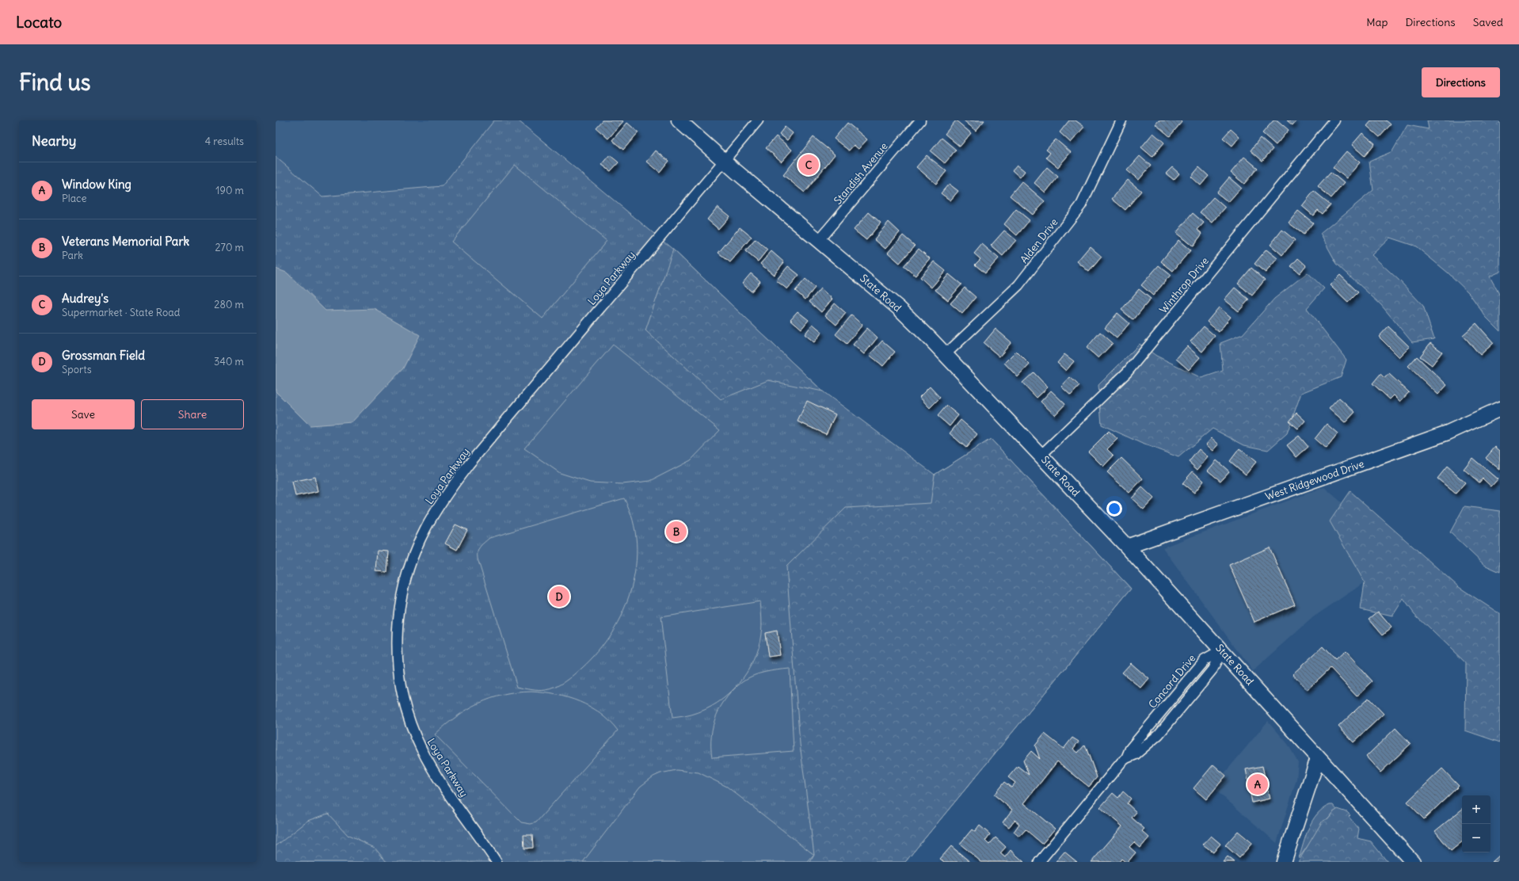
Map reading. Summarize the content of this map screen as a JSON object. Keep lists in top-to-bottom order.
{
  "streets": {
    "main road": ["State Road", "West Ridgewood Drive"],
    "street": [
      "Standish Avenue",
      "Alden Drive",
      "Loya Parkway",
      "Winthrop Drive",
      "Concord Drive"
    ]
  },
  "crossings": [
    ["Standish Avenue", "State Road"],
    ["Alden Drive", "State Road"],
    ["Loya Parkway", "State Road"],
    ["Winthrop Drive", "State Road"],
    ["State Road", "West Ridgewood Drive"],
    ["State Road", "Concord Drive"]
  ],
  "page": {
    "header": "Locato",
    "nav": ["Map", "Directions", "Saved"],
    "buttons": [
      "Directions",
      ["Save", "Share"]
    ],
    "title": "Find us",
    "heading": ["Nearby", "4 results"],
    "pins": [
      "C",
      "B",
      "D",
      "A"
    ],
    "list": [
      {
        "mark": "A",
        "name": "Window King",
        "note": "Place",
        "value": "190 m"
      },
      {
        "mark": "B",
        "name": "Veterans Memorial Park",
        "note": "Park",
        "value": "270 m"
      },
      {
        "mark": "C",
        "name": "Audrey's",
        "note": "Supermarket · State Road",
        "value": "280 m"
      },
      {
        "mark": "D",
        "name": "Grossman Field",
        "note": "Sports",
        "value": "340 m"
      }
    ],
    "map_buttons": ["+", "−"]
  }
}
